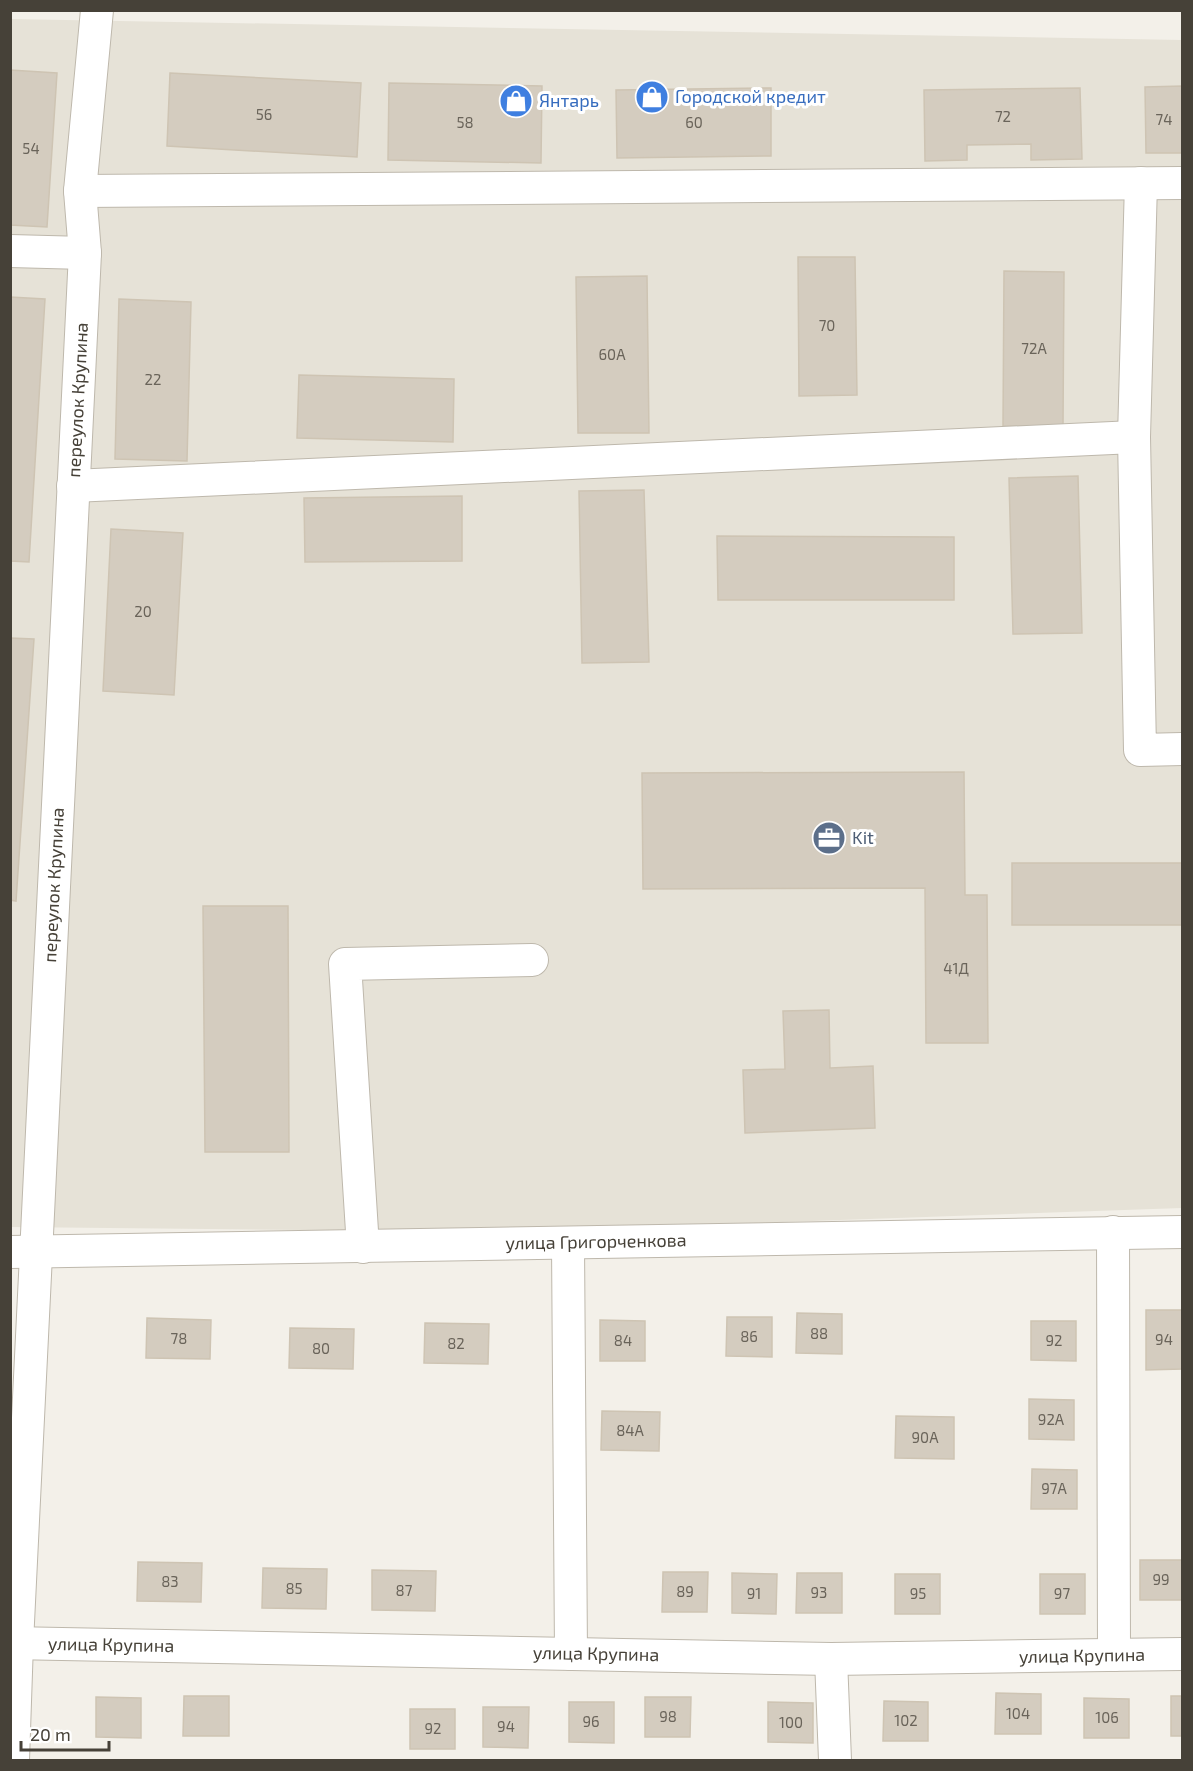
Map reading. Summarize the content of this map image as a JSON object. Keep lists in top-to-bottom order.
{
  "streets": {
    "street": ["переулок Крупина", "улица Григорченкова", "улица Крупина"]
  },
  "crossings": [
    ["переулок Крупина", "улица Григорченкова"],
    ["переулок Крупина", "улица Крупина"]
  ],
  "places": {
    "shop": ["Городской кредит", "Янтарь"],
    "office": ["Kit"]
  },
  "house_numbers": [
    "56",
    "72",
    "74",
    "58",
    "60",
    "54",
    "70",
    "72А",
    "60А",
    "22",
    "20",
    "41Д",
    "88",
    "86",
    "78",
    "94",
    "84",
    "92",
    "82",
    "80",
    "92А",
    "84А",
    "90А",
    "97А",
    "99",
    "83",
    "85",
    "87",
    "89",
    "93",
    "91",
    "95",
    "97",
    "104",
    "98",
    "106",
    "102",
    "96",
    "100",
    "94",
    "92"
  ],
  "scale_bar": "20 m"
}
